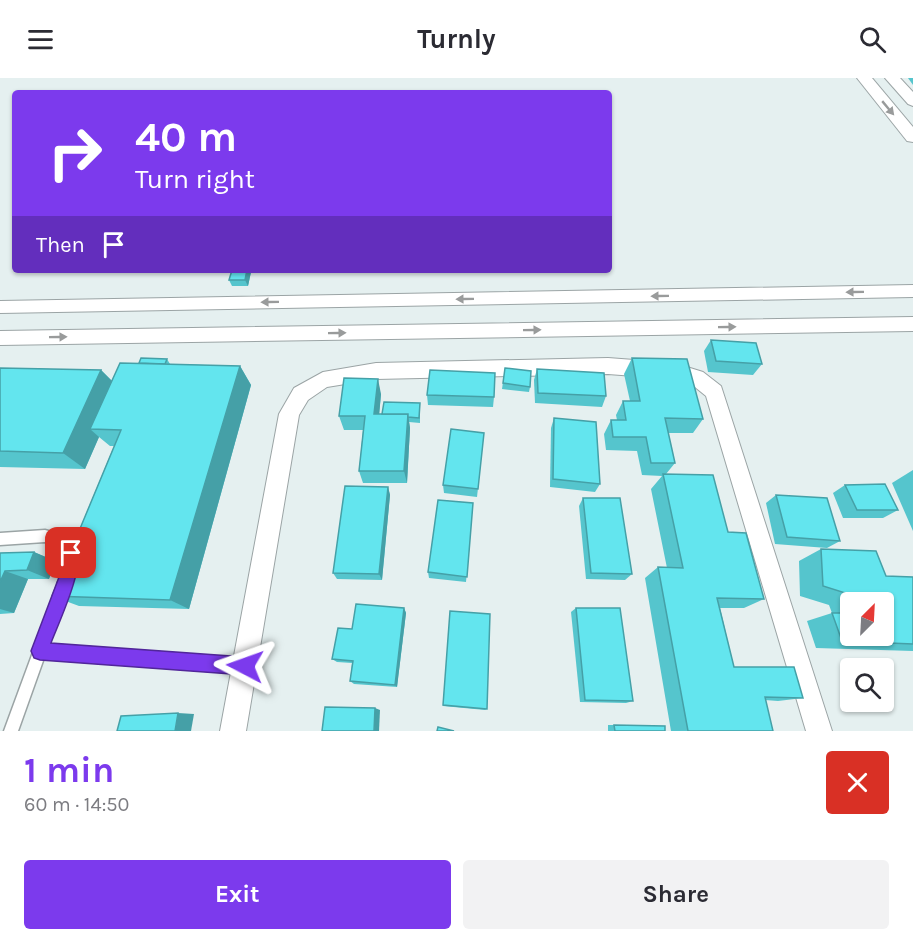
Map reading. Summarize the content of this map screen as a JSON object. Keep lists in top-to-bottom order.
{
  "north": "top right",
  "page": {
    "header": "Turnly",
    "turn": ["40 m", "Turn right"],
    "then": "Then",
    "heading": ["1 min", "60 m · 14:50"],
    "buttons": ["Exit", "Share"]
  }
}
